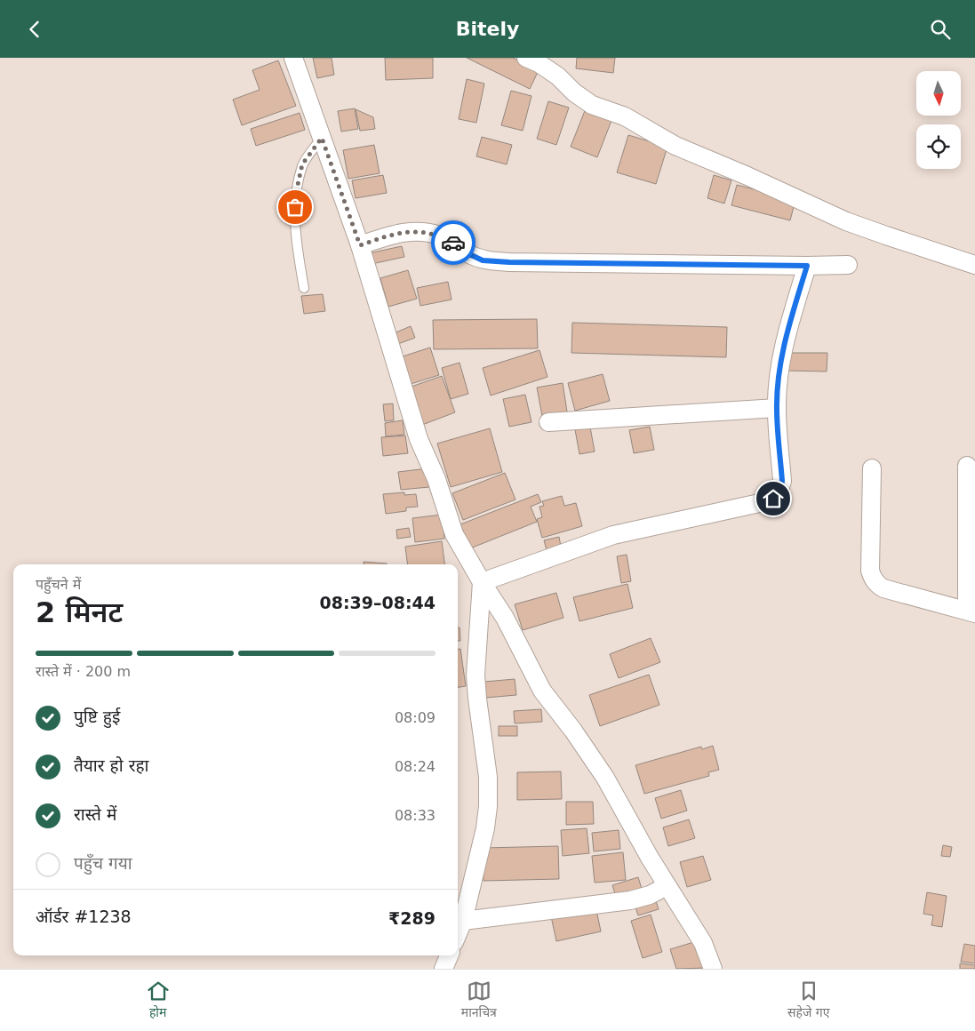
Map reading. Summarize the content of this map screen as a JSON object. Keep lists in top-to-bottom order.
{
  "north": "bottom",
  "page": {
    "header": "Bitely",
    "heading": ["2 मिनट", "पहुँचने में", "08:39–08:44"],
    "panel": ["ऑर्डर #1238", "₹289"],
    "bar": "रास्ते में · 200 m",
    "list": [
      ["पुष्टि हुई", "08:09"],
      ["तैयार हो रहा", "08:24"],
      ["रास्ते में", "08:33"],
      "पहुँच गया"
    ],
    "tabs": ["होम", "मानचित्र", "सहेजे गए"]
  }
}
